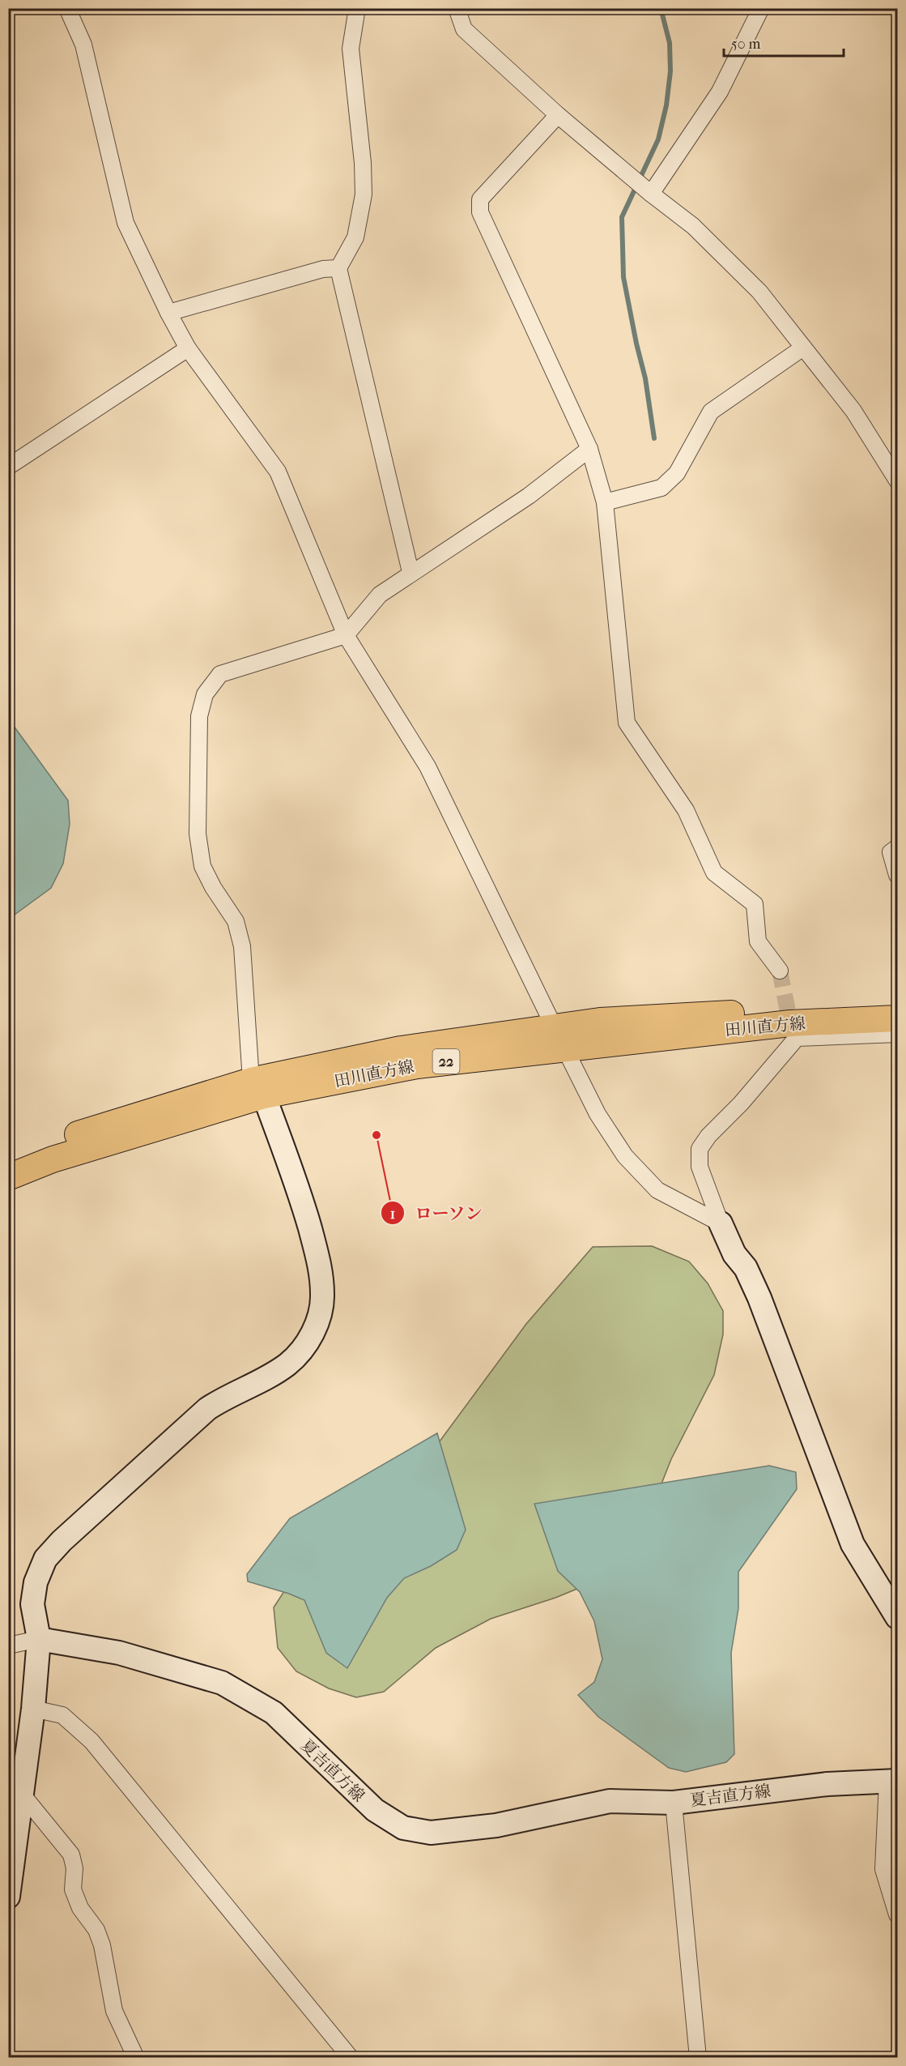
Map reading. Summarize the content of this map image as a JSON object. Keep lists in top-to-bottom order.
{
  "streets": {
    "main road": ["田川直方線", "22", "夏吉直方線"]
  },
  "places": ["ローソン"],
  "scale_bar": "50 m"
}
